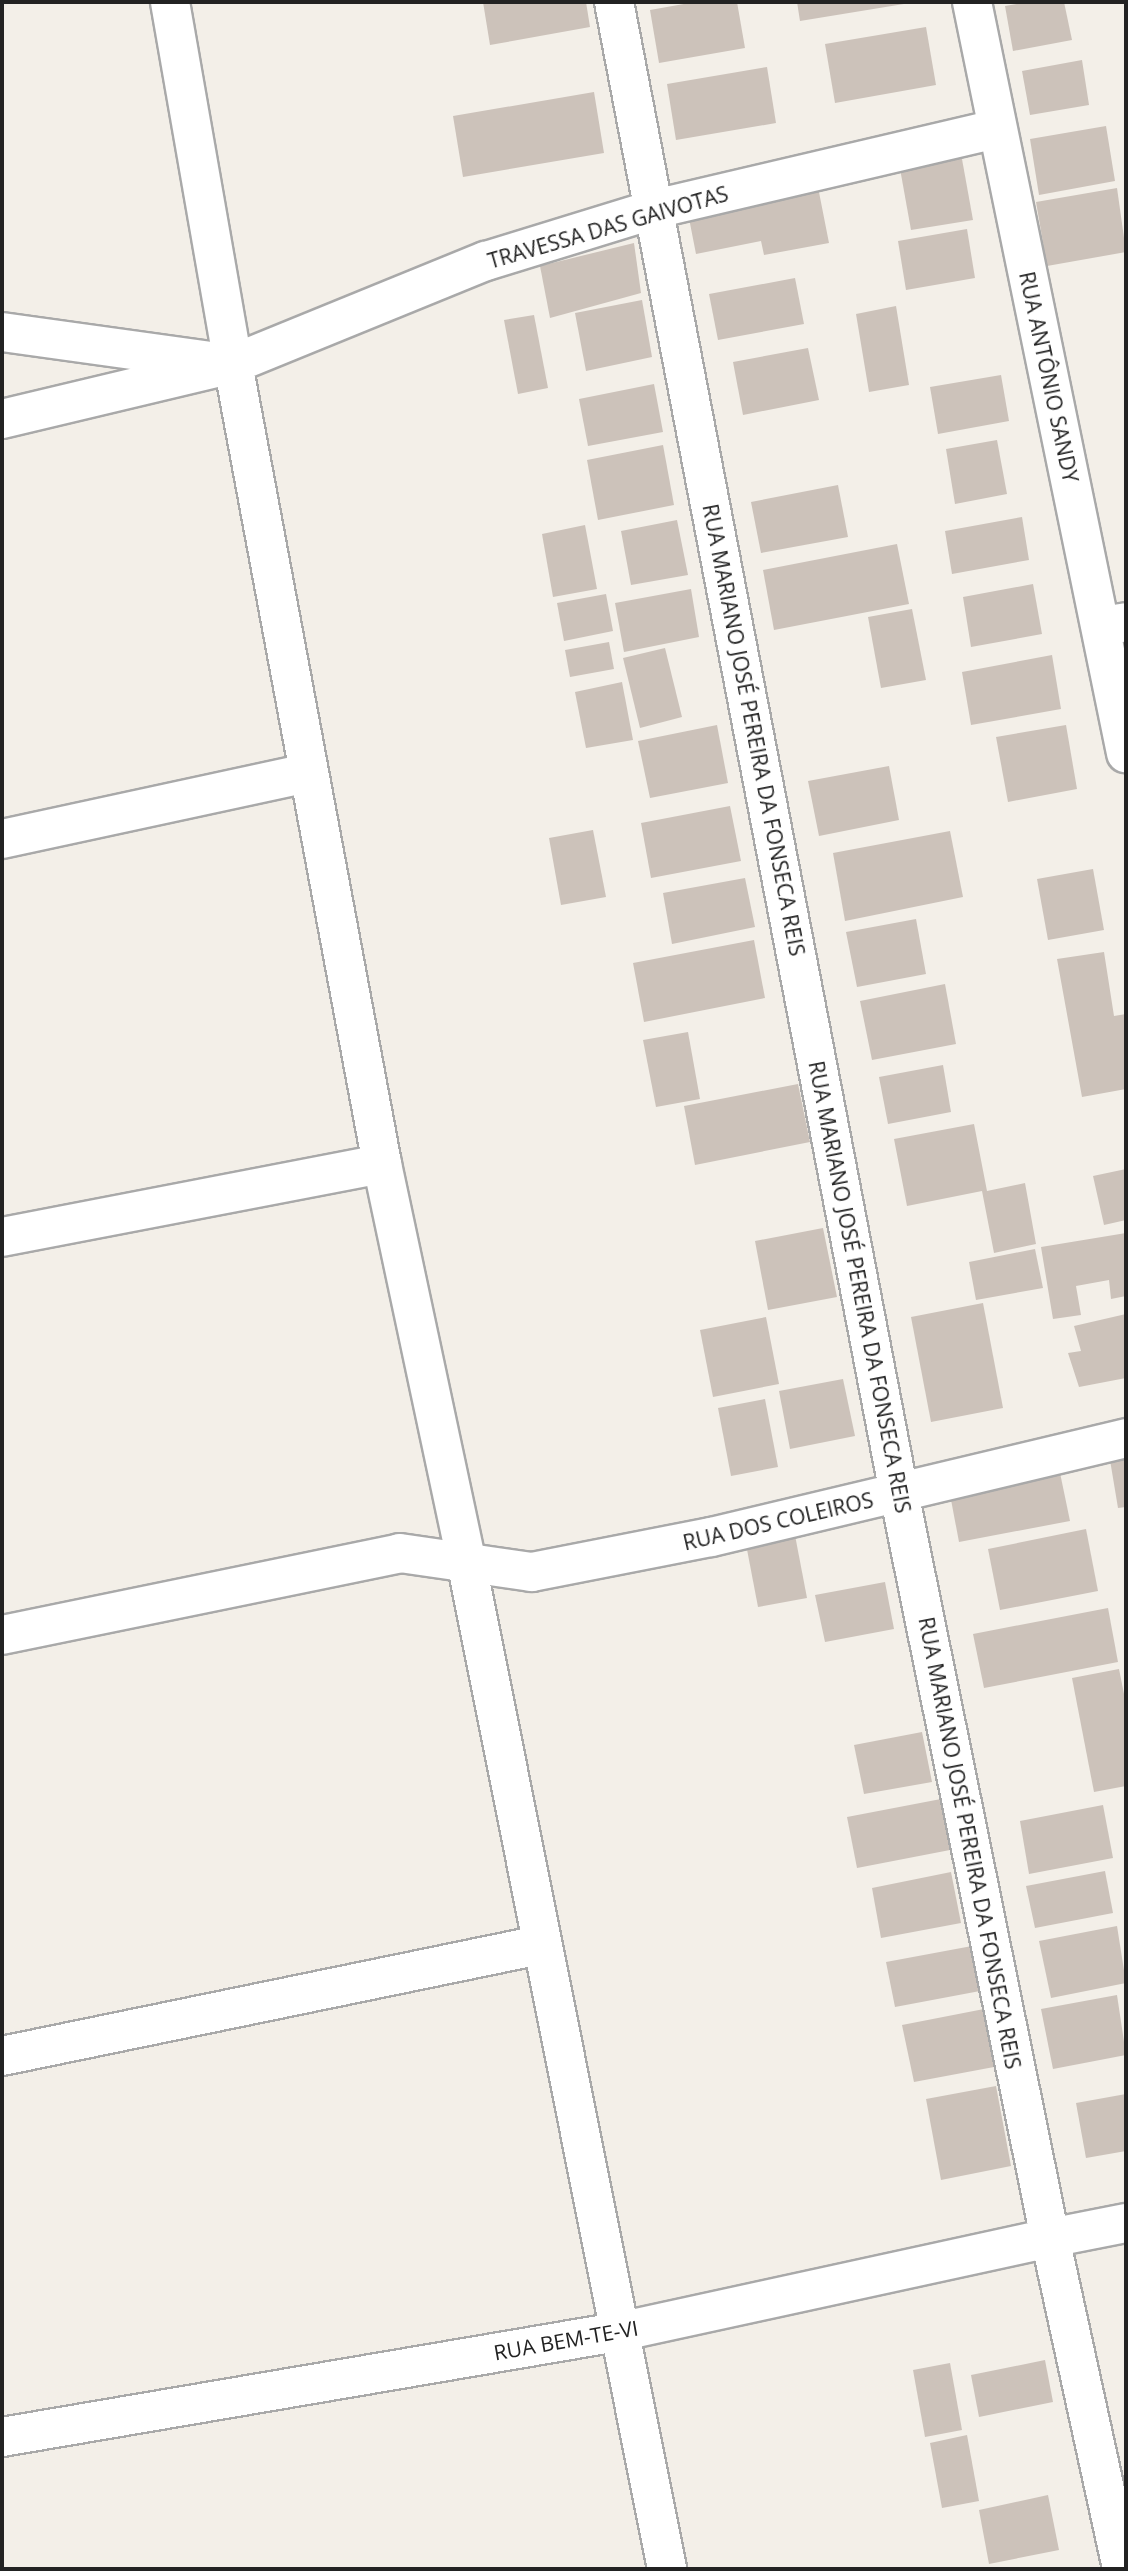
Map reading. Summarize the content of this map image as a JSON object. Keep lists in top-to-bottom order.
{
  "streets": {
    "street": [
      "TRAVESSA DAS GAIVOTAS",
      "RUA ANTÔNIO SANDY",
      "RUA MARIANO JOSÉ PEREIRA DA FONSECA REIS",
      "RUA DOS COLEIROS",
      "RUA BEM-TE-VI"
    ]
  },
  "crossings": [
    ["TRAVESSA DAS GAIVOTAS", "RUA ANTÔNIO SANDY"],
    ["TRAVESSA DAS GAIVOTAS", "RUA MARIANO JOSÉ PEREIRA DA FONSECA REIS"],
    ["RUA MARIANO JOSÉ PEREIRA DA FONSECA REIS", "RUA DOS COLEIROS"],
    ["RUA MARIANO JOSÉ PEREIRA DA FONSECA REIS", "RUA BEM-TE-VI"]
  ]
}
